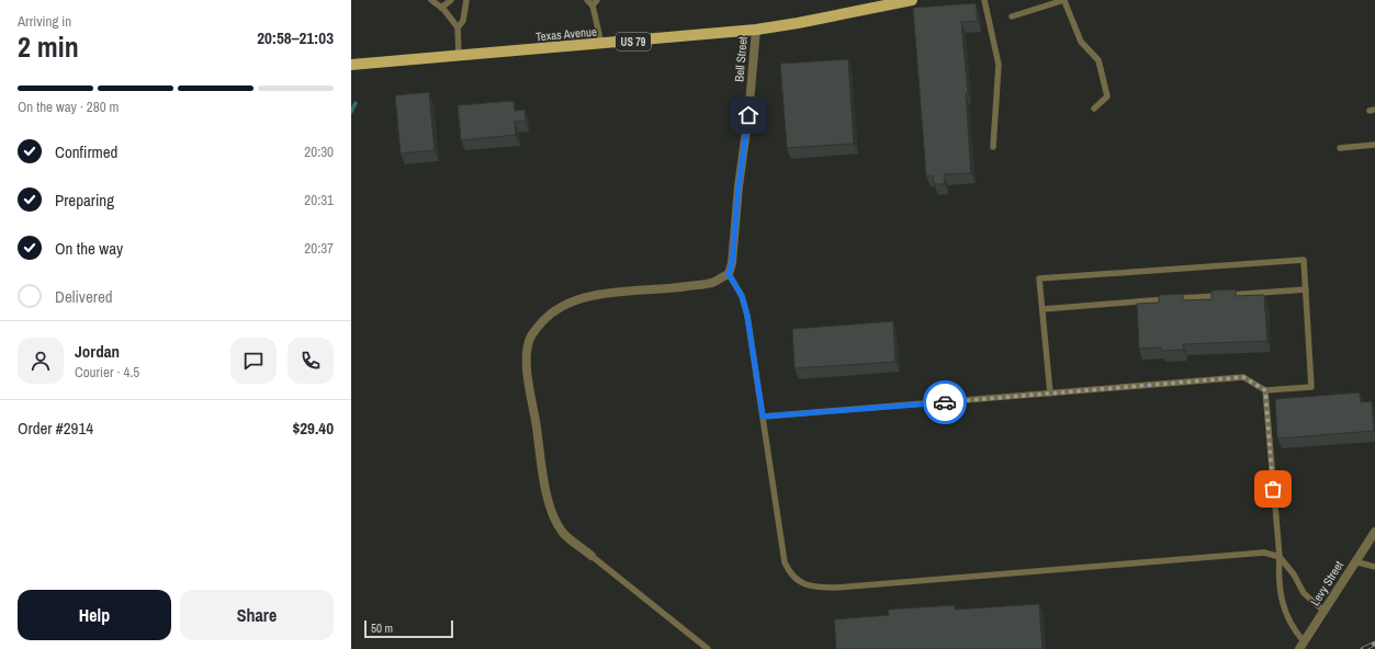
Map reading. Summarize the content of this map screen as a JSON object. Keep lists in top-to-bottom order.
{
  "streets": {
    "main road": ["Texas Avenue", "US 79"],
    "street": ["Bell Street", "Levy Street"]
  },
  "crossings": [
    ["Texas Avenue", "Bell Street"]
  ],
  "scale_bar": "50 m",
  "page": {
    "heading": ["2 min", "Arriving in", "20:58–21:03"],
    "panel": [
      "Jordan",
      "Courier · 4.5",
      "Order #2914",
      "$29.40"
    ],
    "bar": "On the way · 280 m",
    "list": [
      ["Confirmed", "20:30"],
      ["Preparing", "20:31"],
      ["On the way", "20:37"],
      "Delivered"
    ],
    "buttons": ["Help", "Share"],
    "scale": "50 m"
  }
}
